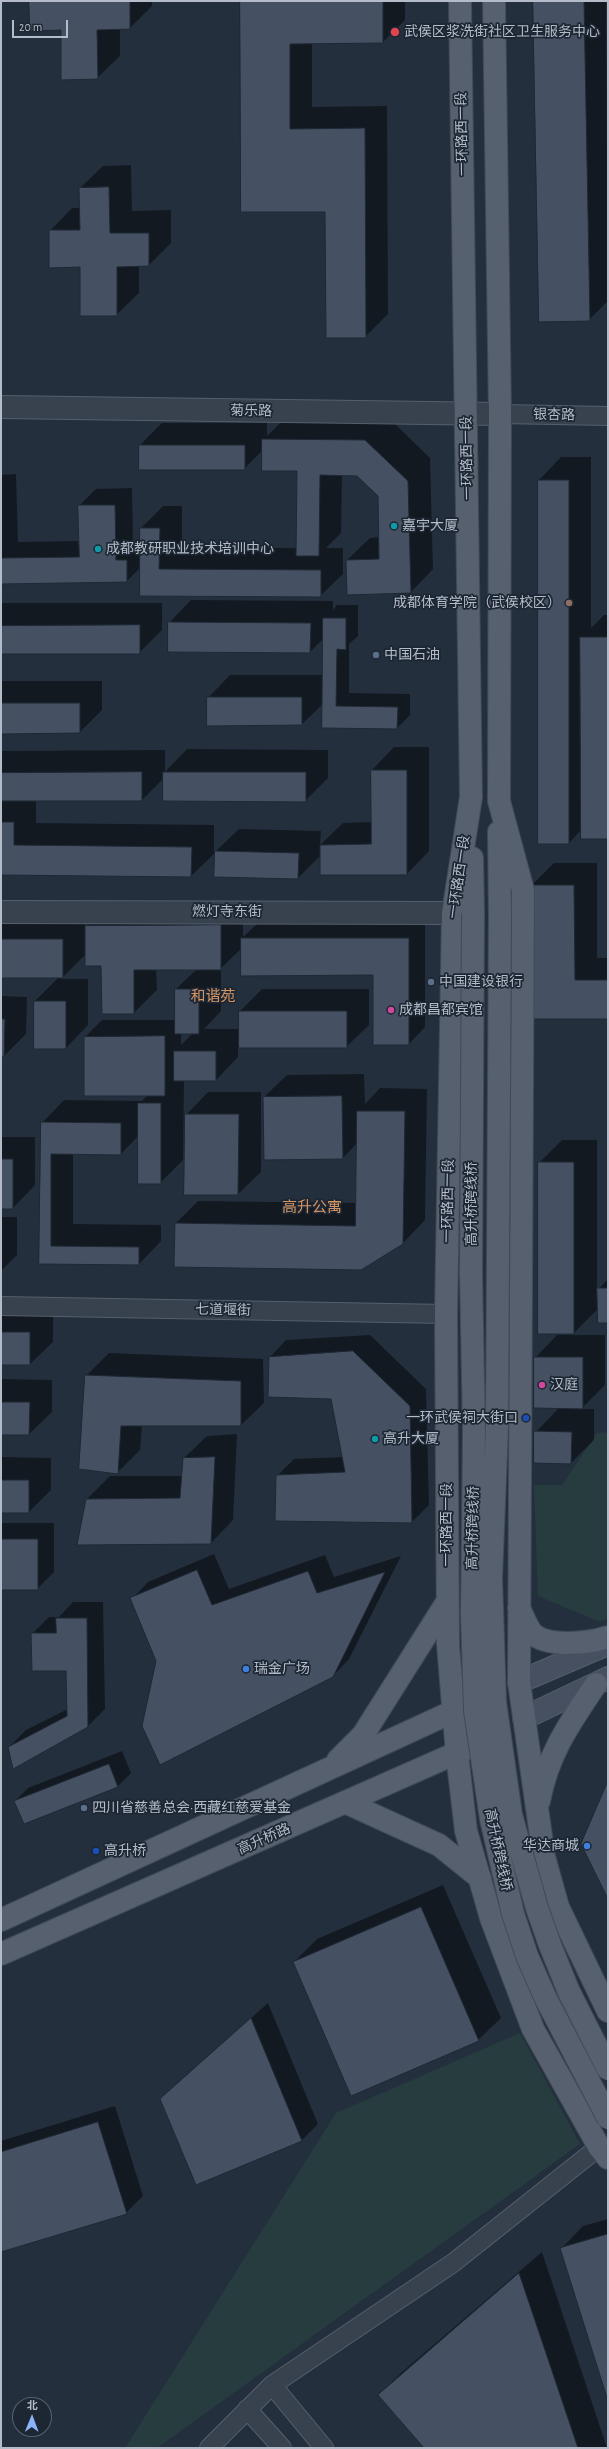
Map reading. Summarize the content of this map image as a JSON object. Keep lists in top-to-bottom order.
{
  "streets": {
    "main road": ["一环路西一段", "高升桥跨线桥", "高升桥路"],
    "street": [
      "菊乐路",
      "银杏路",
      "燃灯寺东街",
      "七道堰街"
    ]
  },
  "crossings": [
    ["一环路西一段", "菊乐路"],
    ["一环路西一段", "燃灯寺东街"],
    ["一环路西一段", "高升桥跨线桥"],
    ["一环路西一段", "七道堰街"],
    ["一环路西一段", "高升桥路"],
    ["菊乐路", "银杏路"],
    ["燃灯寺东街", "高升桥跨线桥"]
  ],
  "districts": ["和谐苑", "高升公寓"],
  "places": [
    "武侯区浆洗街社区卫生服务中心",
    "嘉宇大厦",
    "成都教研职业技术培训中心",
    "成都体育学院（武侯校区）",
    "中国石油",
    "中国建设银行",
    "成都昌都宾馆",
    "汉庭",
    "一环武侯祠大街口",
    "高升大厦",
    "瑞金广场",
    "四川省慈善总会·西藏红慈爱基金",
    "华达商城",
    "高升桥"
  ],
  "scale_bar": "20 m",
  "north": "top"
}
